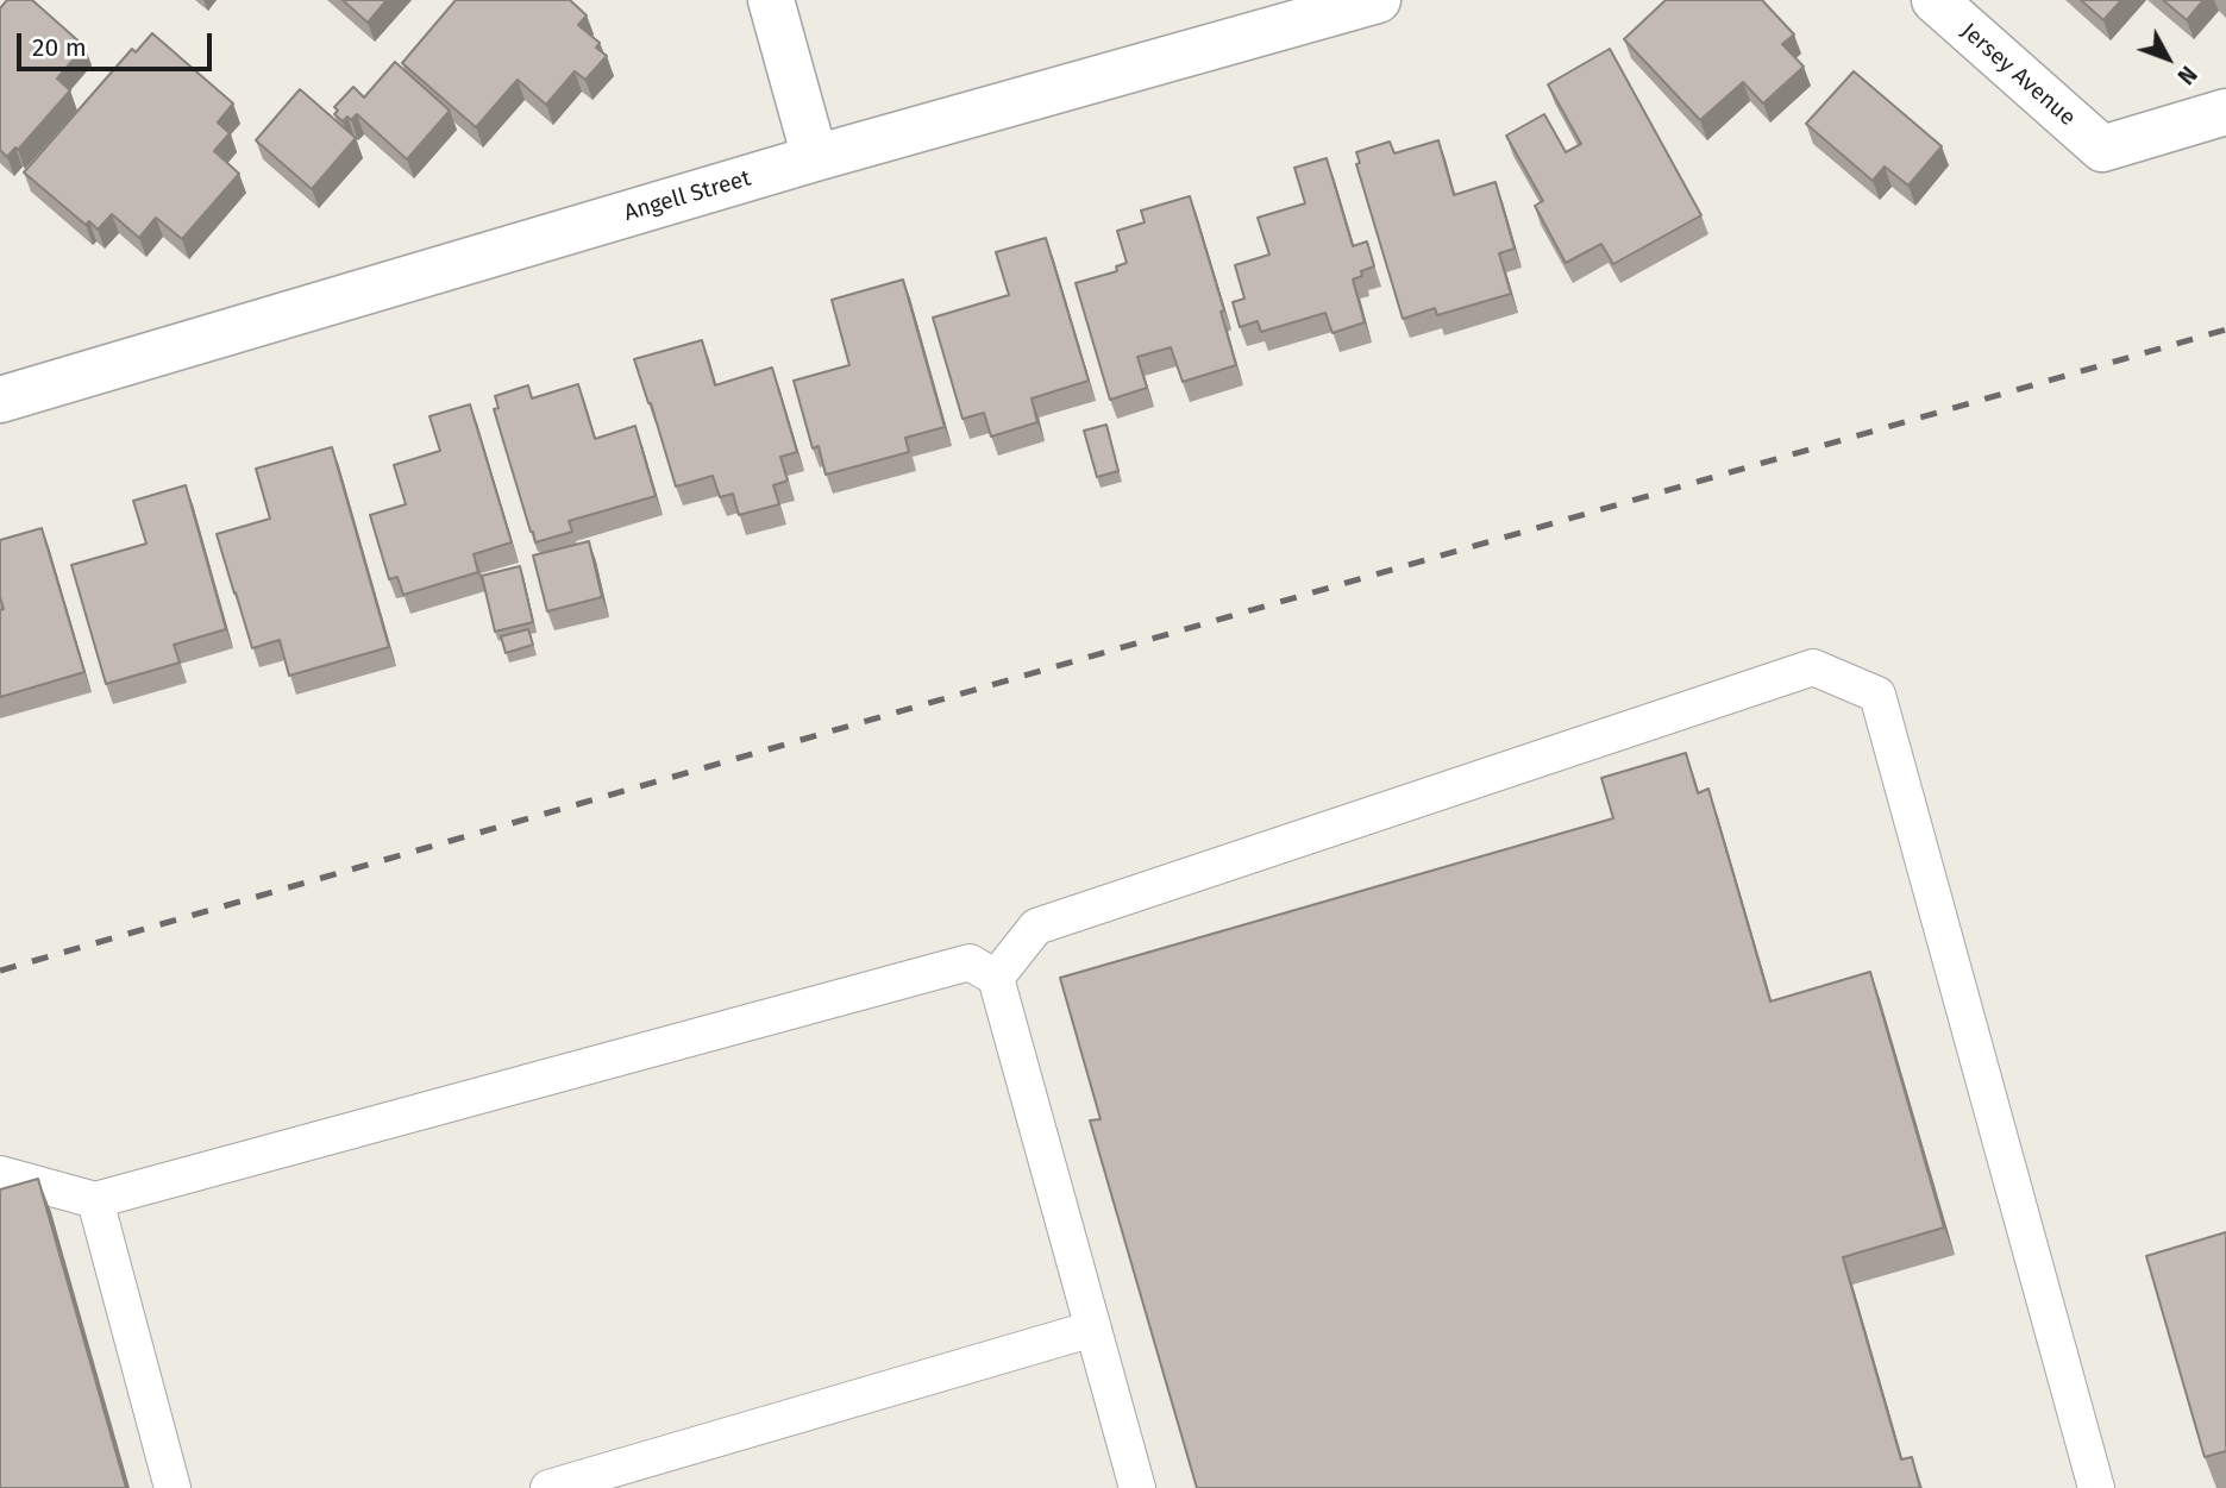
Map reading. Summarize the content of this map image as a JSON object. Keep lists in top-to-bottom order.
{
  "streets": {
    "street": ["Jersey Avenue", "Angell Street"]
  },
  "scale_bar": "20 m",
  "north": "bottom right"
}
